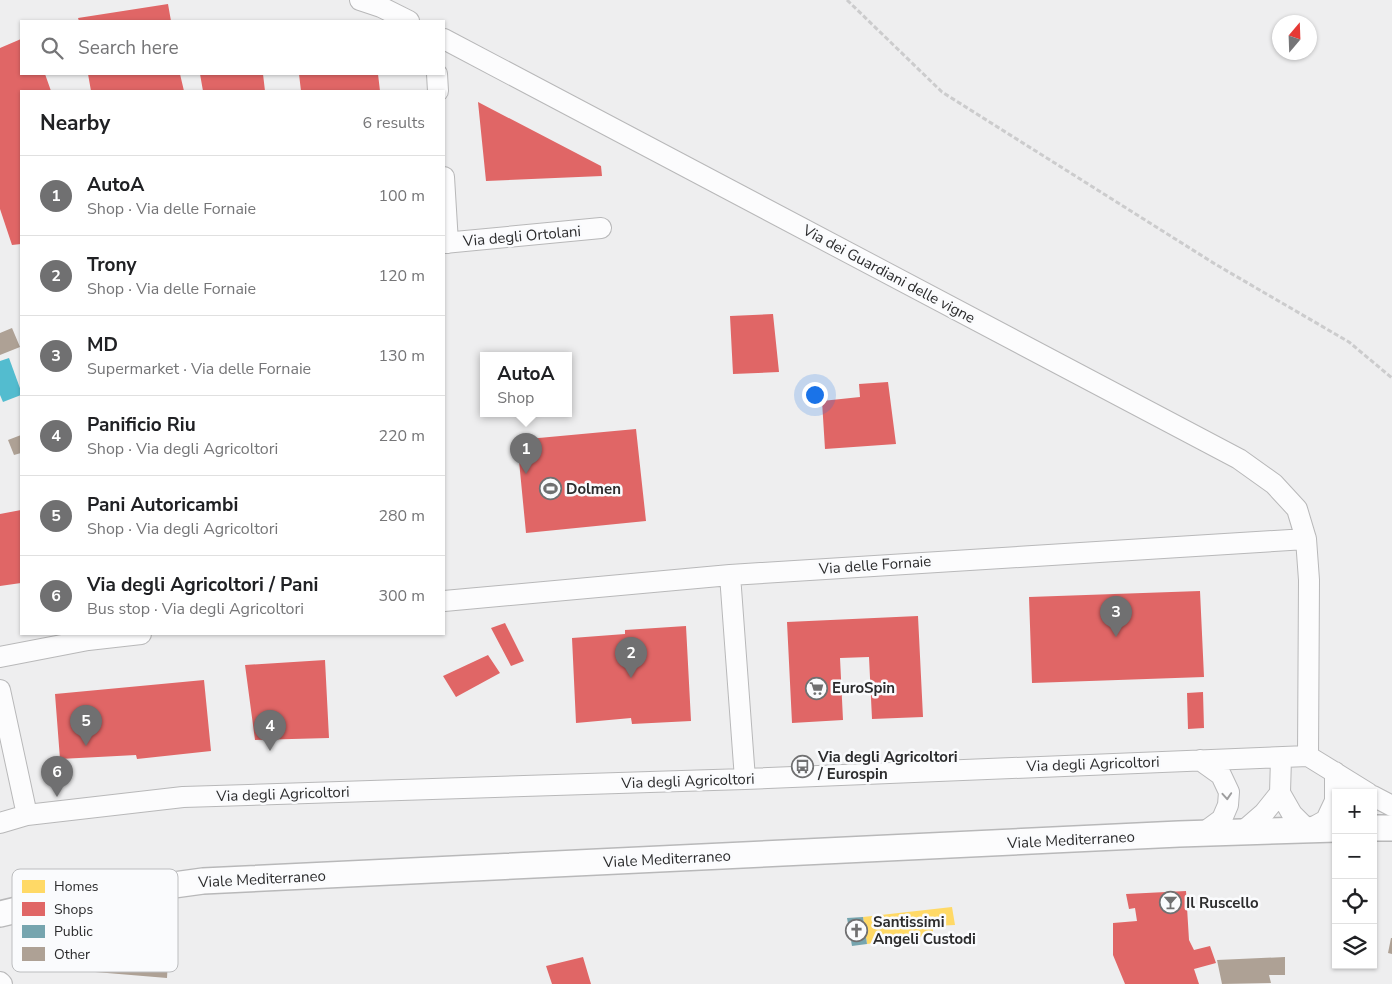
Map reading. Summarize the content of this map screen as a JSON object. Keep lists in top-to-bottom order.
{
  "streets": {
    "main road": ["Viale Mediterraneo"],
    "street": [
      "Via degli Ortolani",
      "Via dei Guardiani delle vigne",
      "Via delle Fornaie",
      "Via degli Agricoltori"
    ]
  },
  "crossings": [
    ["Via dei Guardiani delle vigne", "Via delle Fornaie"],
    ["Via dei Guardiani delle vigne", "Via degli Agricoltori"],
    ["Via dei Guardiani delle vigne", "Viale Mediterraneo"],
    ["Via degli Agricoltori", "Viale Mediterraneo"]
  ],
  "places": {
    "sports": ["Dolmen"],
    "supermarket": ["EuroSpin"],
    "bus stop": ["Via degli Agricoltori / Eurospin"],
    "bar": ["Il Ruscello"],
    "church": ["Santissimi Angeli Custodi"]
  },
  "legend": [
    "Homes",
    "Shops",
    "Public",
    "Other"
  ],
  "north": "top",
  "page": {
    "search": "Search here",
    "heading": ["Nearby", "6 results"],
    "list": [
      {
        "mark": "1",
        "name": "AutoA",
        "note": "Shop · Via delle Fornaie",
        "value": "100 m"
      },
      {
        "mark": "2",
        "name": "Trony",
        "note": "Shop · Via delle Fornaie",
        "value": "120 m"
      },
      {
        "mark": "3",
        "name": "MD",
        "note": "Supermarket · Via delle Fornaie",
        "value": "130 m"
      },
      {
        "mark": "4",
        "name": "Panificio Riu",
        "note": "Shop · Via degli Agricoltori",
        "value": "220 m"
      },
      {
        "mark": "5",
        "name": "Pani Autoricambi",
        "note": "Shop · Via degli Agricoltori",
        "value": "280 m"
      },
      {
        "mark": "6",
        "name": "Via degli Agricoltori / Pani",
        "note": "Bus stop · Via degli Agricoltori",
        "value": "300 m"
      }
    ],
    "popup": ["AutoA", "Shop"],
    "pins": [
      "1",
      "3",
      "2",
      "5",
      "4",
      "6"
    ],
    "map_buttons": ["+", "−"]
  }
}
